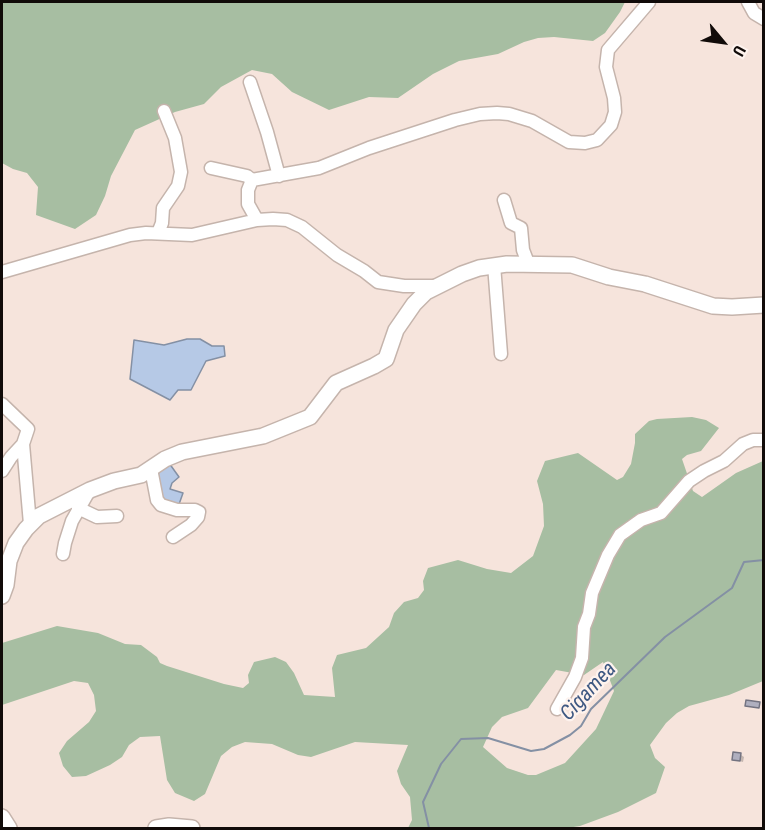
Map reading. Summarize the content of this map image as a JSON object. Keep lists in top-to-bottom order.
{
  "water": ["Cigamea"],
  "north": "bottom right"
}
